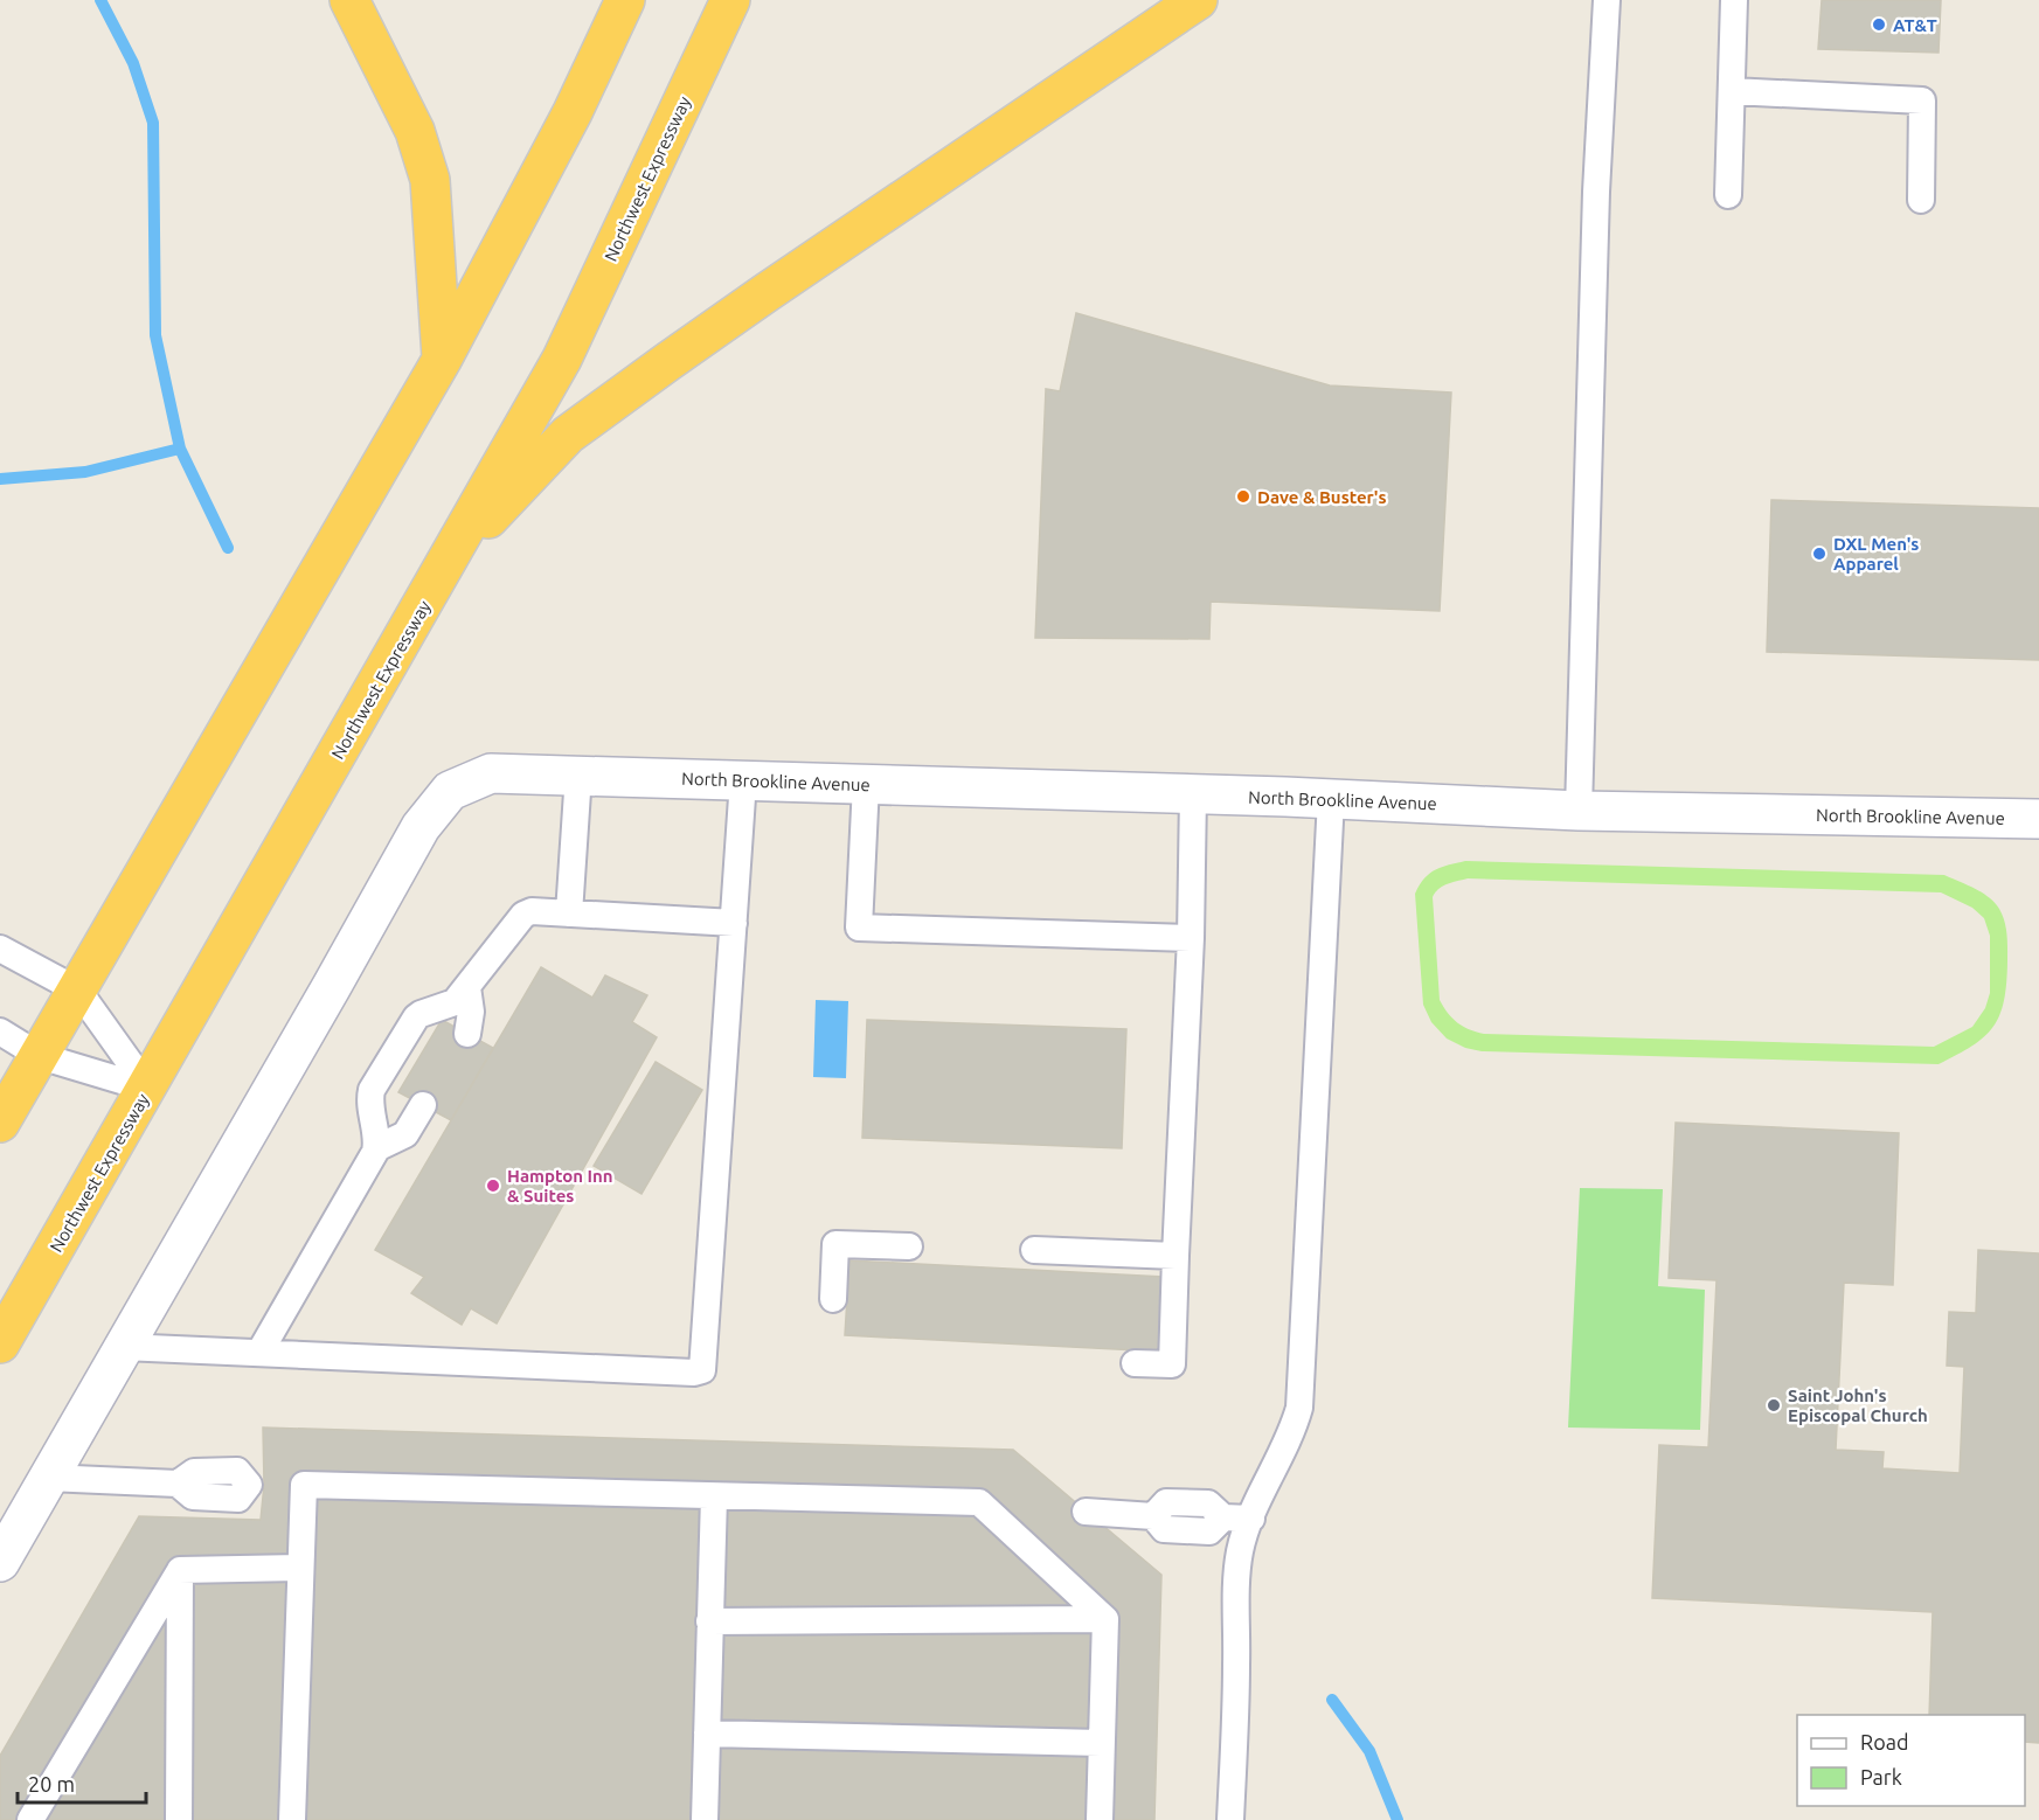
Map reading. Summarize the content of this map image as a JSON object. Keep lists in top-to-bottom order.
{
  "streets": {
    "highway": ["Northwest Expressway"],
    "street": ["North Brookline Avenue"]
  },
  "places": [
    "AT&T",
    "Dave & Buster's",
    "DXL Men's Apparel",
    "Hampton Inn & Suites",
    "Saint John's Episcopal Church"
  ],
  "legend": ["Road", "Park"],
  "scale_bar": "20 m"
}
